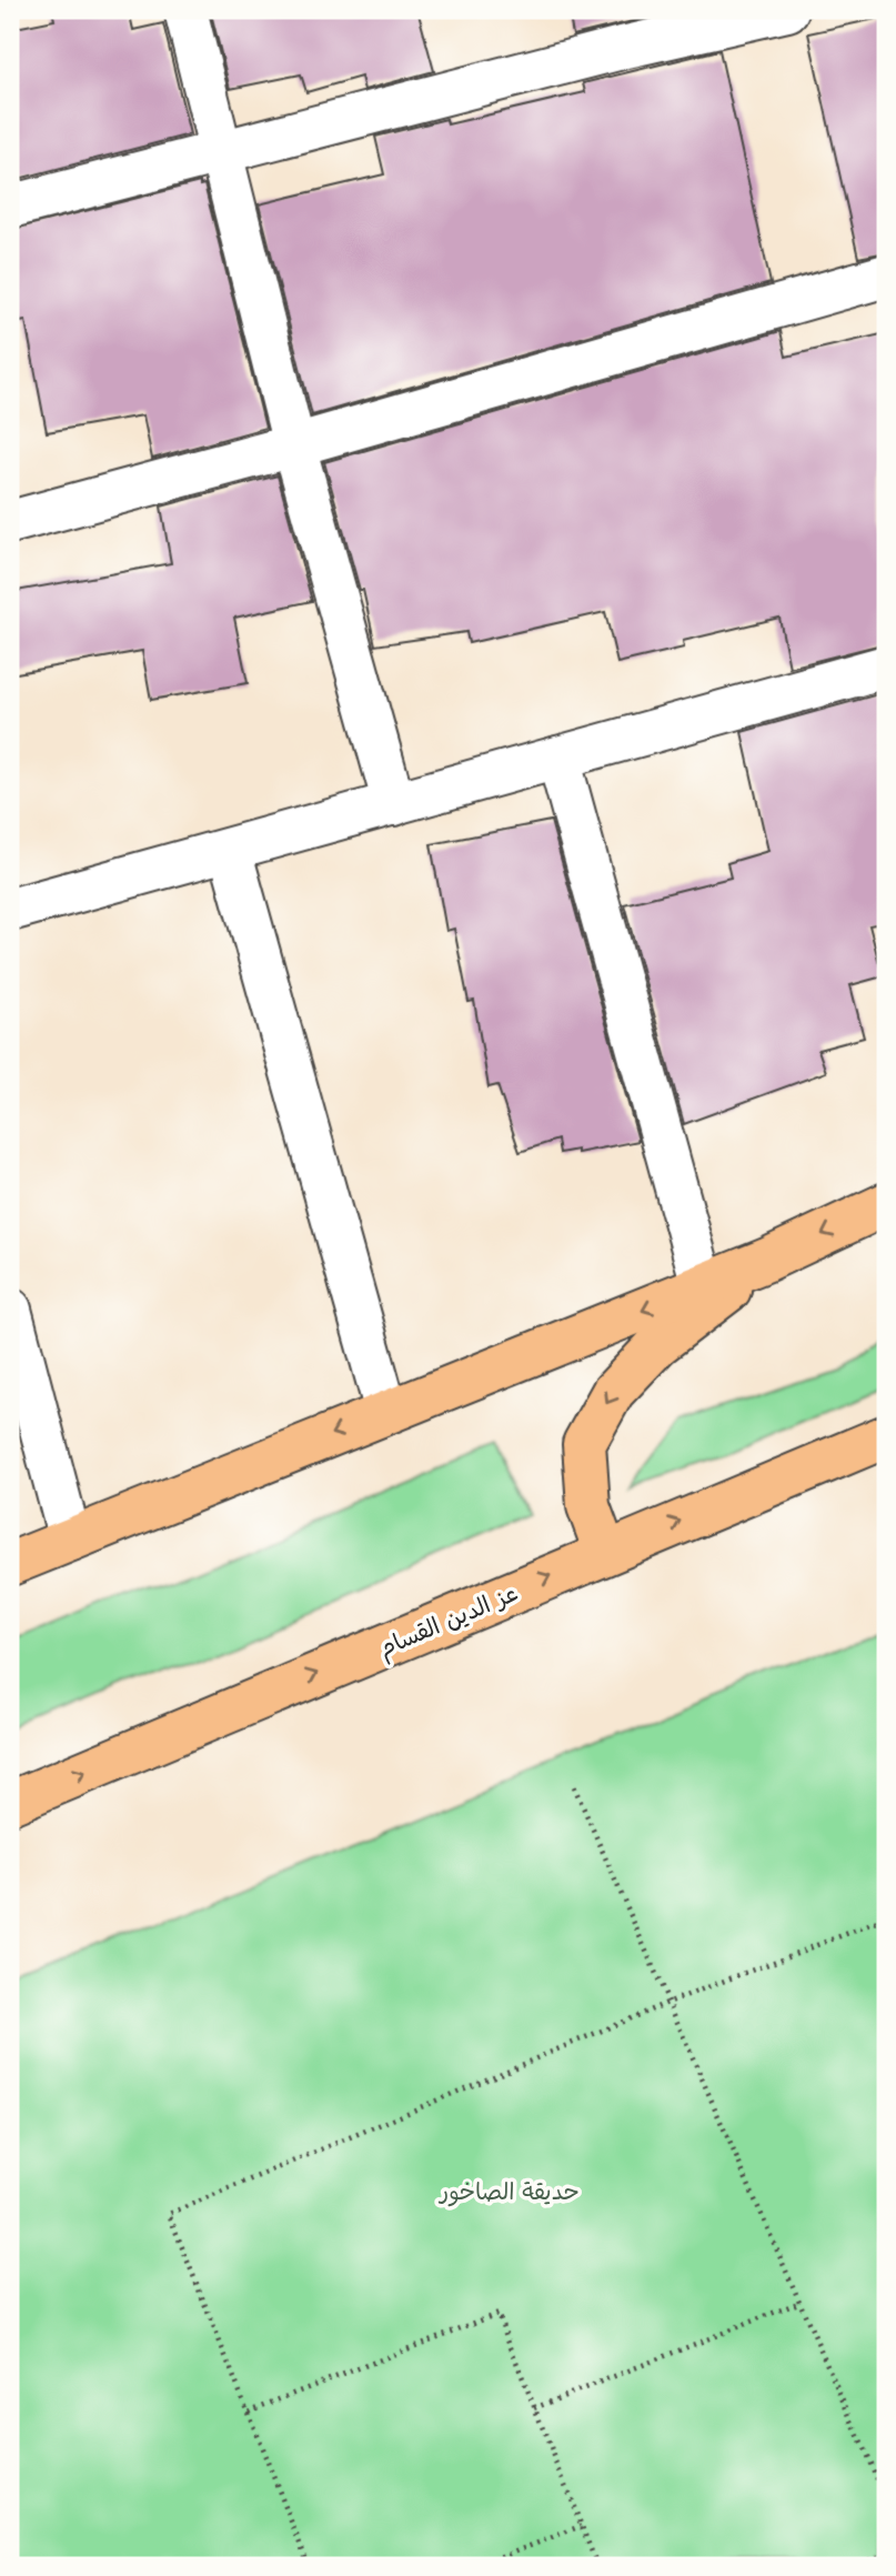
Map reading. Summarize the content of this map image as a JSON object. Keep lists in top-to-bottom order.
{
  "streets": {
    "highway": ["عز الدين القسام"]
  },
  "parks": ["حديقة الصاخور"]
}
